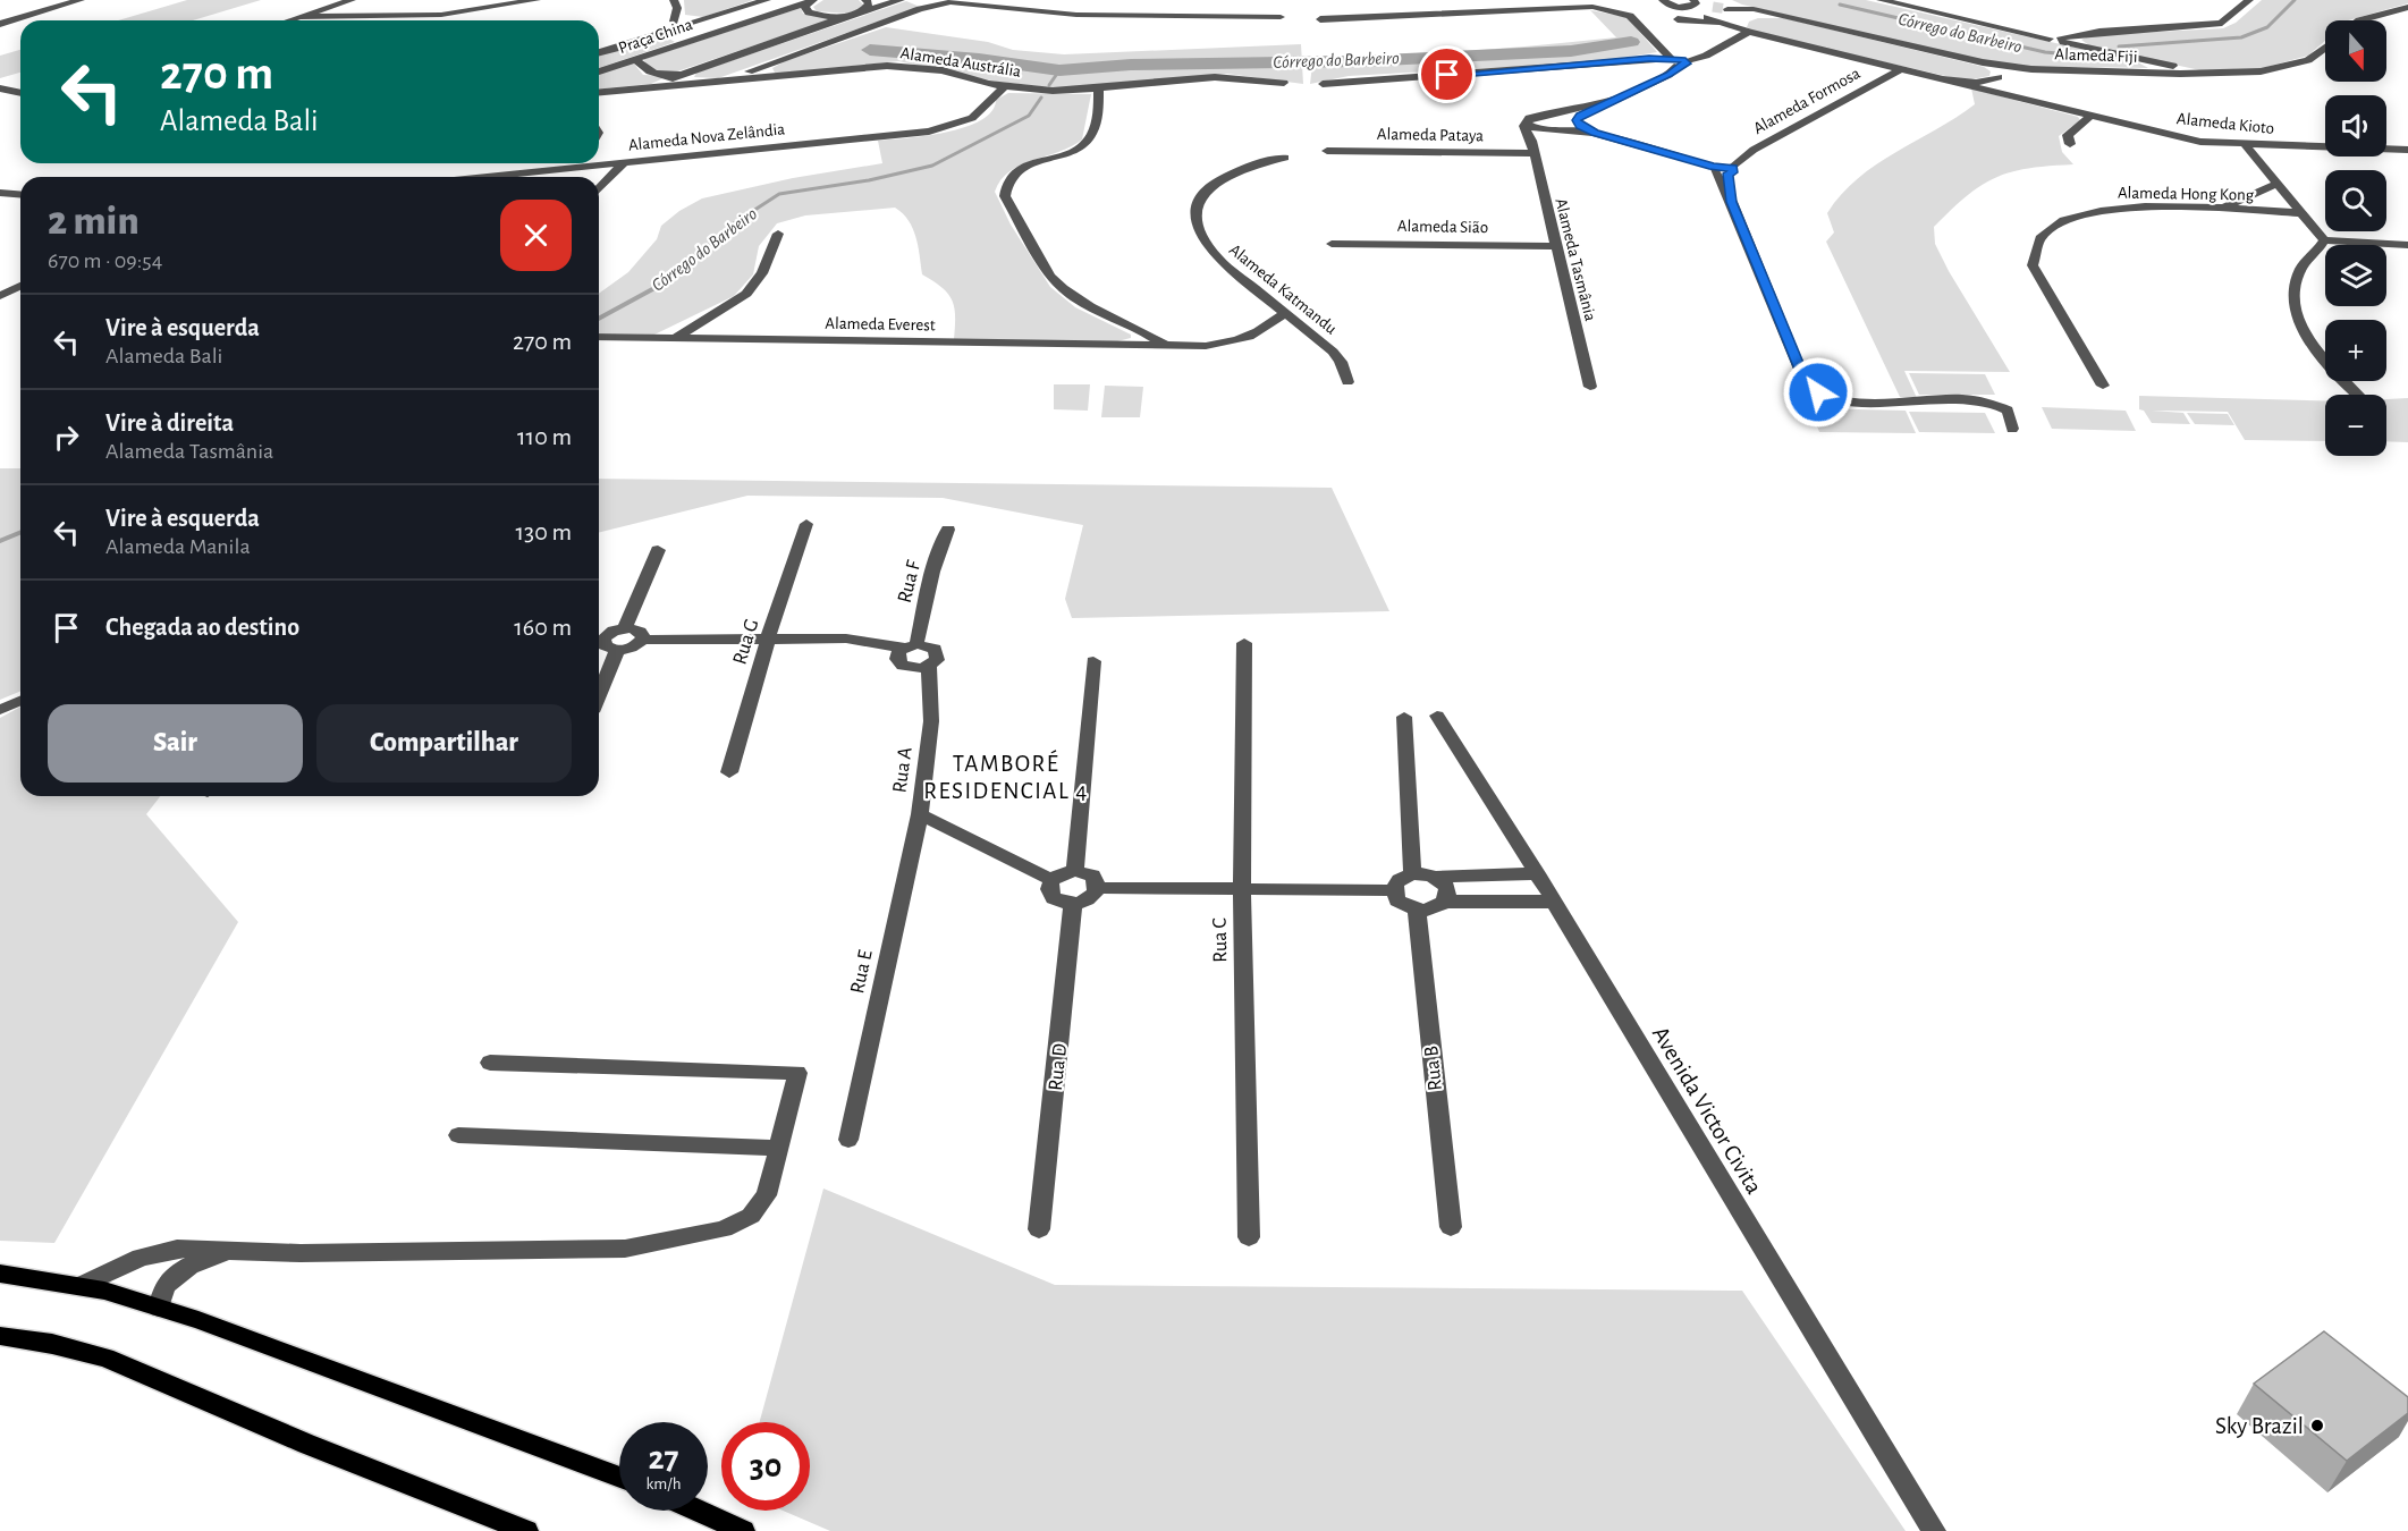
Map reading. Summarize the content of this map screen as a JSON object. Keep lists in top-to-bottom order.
{
  "streets": {
    "street": [
      "Praça China",
      "Alameda Fiji",
      "Alameda Austrália",
      "Alameda Formosa",
      "Alameda Kioto",
      "Alameda Pataya",
      "Alameda Nova Zelândia",
      "Alameda Hong Kong",
      "Alameda Sião",
      "Alameda Tasmânia",
      "Alameda Katmandu",
      "Alameda Everest",
      "Rua F",
      "Rua G",
      "Rua A",
      "Rua C",
      "Rua E",
      "Rua D",
      "Rua B",
      "Avenida Victor Civita"
    ]
  },
  "crossings": [
    ["Praça China", "Alameda Austrália"],
    ["Alameda Fiji", "Alameda Kioto"],
    ["Alameda Austrália", "Alameda Nova Zelândia"],
    ["Alameda Formosa", "Alameda Kioto"],
    ["Alameda Pataya", "Alameda Tasmânia"],
    ["Alameda Sião", "Alameda Tasmânia"],
    ["Alameda Katmandu", "Alameda Everest"],
    ["Rua F", "Rua A"],
    ["Rua A", "Rua E"],
    ["Rua A", "Rua D"]
  ],
  "districts": ["TAMBORÉ RESIDENCIAL 4"],
  "water": ["Córrego do Barbeiro"],
  "places": ["Sky Brazil"],
  "north": "bottom",
  "page": {
    "map_buttons": ["+", "−"],
    "turn": ["270 m", "Alameda Bali"],
    "heading": ["2 min", "670 m · 09:54"],
    "list": [
      {
        "name": "Vire à esquerda",
        "note": "Alameda Bali",
        "value": "270 m"
      },
      {
        "name": "Vire à direita",
        "note": "Alameda Tasmânia",
        "value": "110 m"
      },
      {
        "name": "Vire à esquerda",
        "note": "Alameda Manila",
        "value": "130 m"
      },
      {
        "name": "Chegada ao destino",
        "value": "160 m"
      }
    ],
    "buttons": ["Sair", "Compartilhar"],
    "speed": "27 km/h",
    "limit": "30"
  }
}
